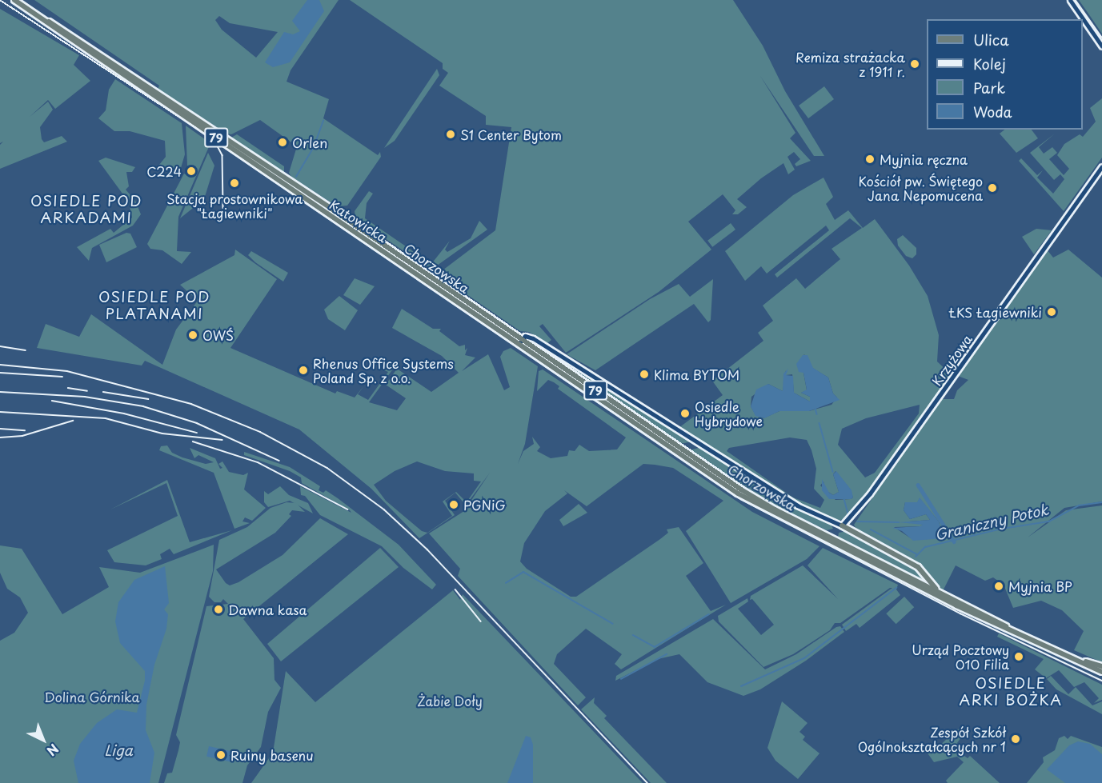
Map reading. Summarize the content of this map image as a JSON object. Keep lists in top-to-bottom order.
{
  "streets": {
    "main road": ["79", "Katowicka", "Chorzowska"],
    "street": ["Krzyżowa"]
  },
  "crossings": [
    ["Katowicka", "Chorzowska"],
    ["Chorzowska", "Krzyżowa"]
  ],
  "districts": ["OSIEDLE POD ARKADAMI", "OSIEDLE POD PLATANAMI", "OSIEDLE ARKI BOŻKA"],
  "water": ["Graniczny Potok", "Liga"],
  "parks": ["Dolina Górnika", "Żabie Doły"],
  "places": [
    "Remiza strażacka z 1911 r.",
    "S1 Center Bytom",
    "Orlen",
    "Myjnia ręczna",
    "C224",
    "Stacja prostownikowa \"Łagiewniki\"",
    "Kościół pw. Świętego Jana Nepomucena",
    "ŁKS Łagiewniki",
    "OWŚ",
    "Rhenus Office Systems Poland Sp. z o.o.",
    "Klima BYTOM",
    "Osiedle Hybrydowe",
    "PGNiG",
    "Myjnia BP",
    "Dawna kasa",
    "Urząd Pocztowy 010 Filia",
    "Zespół Szkół Ogólnokształcących nr 1",
    "Ruiny basenu"
  ],
  "legend": [
    "Ulica",
    "Kolej",
    "Park",
    "Woda"
  ],
  "north": "bottom right"
}
